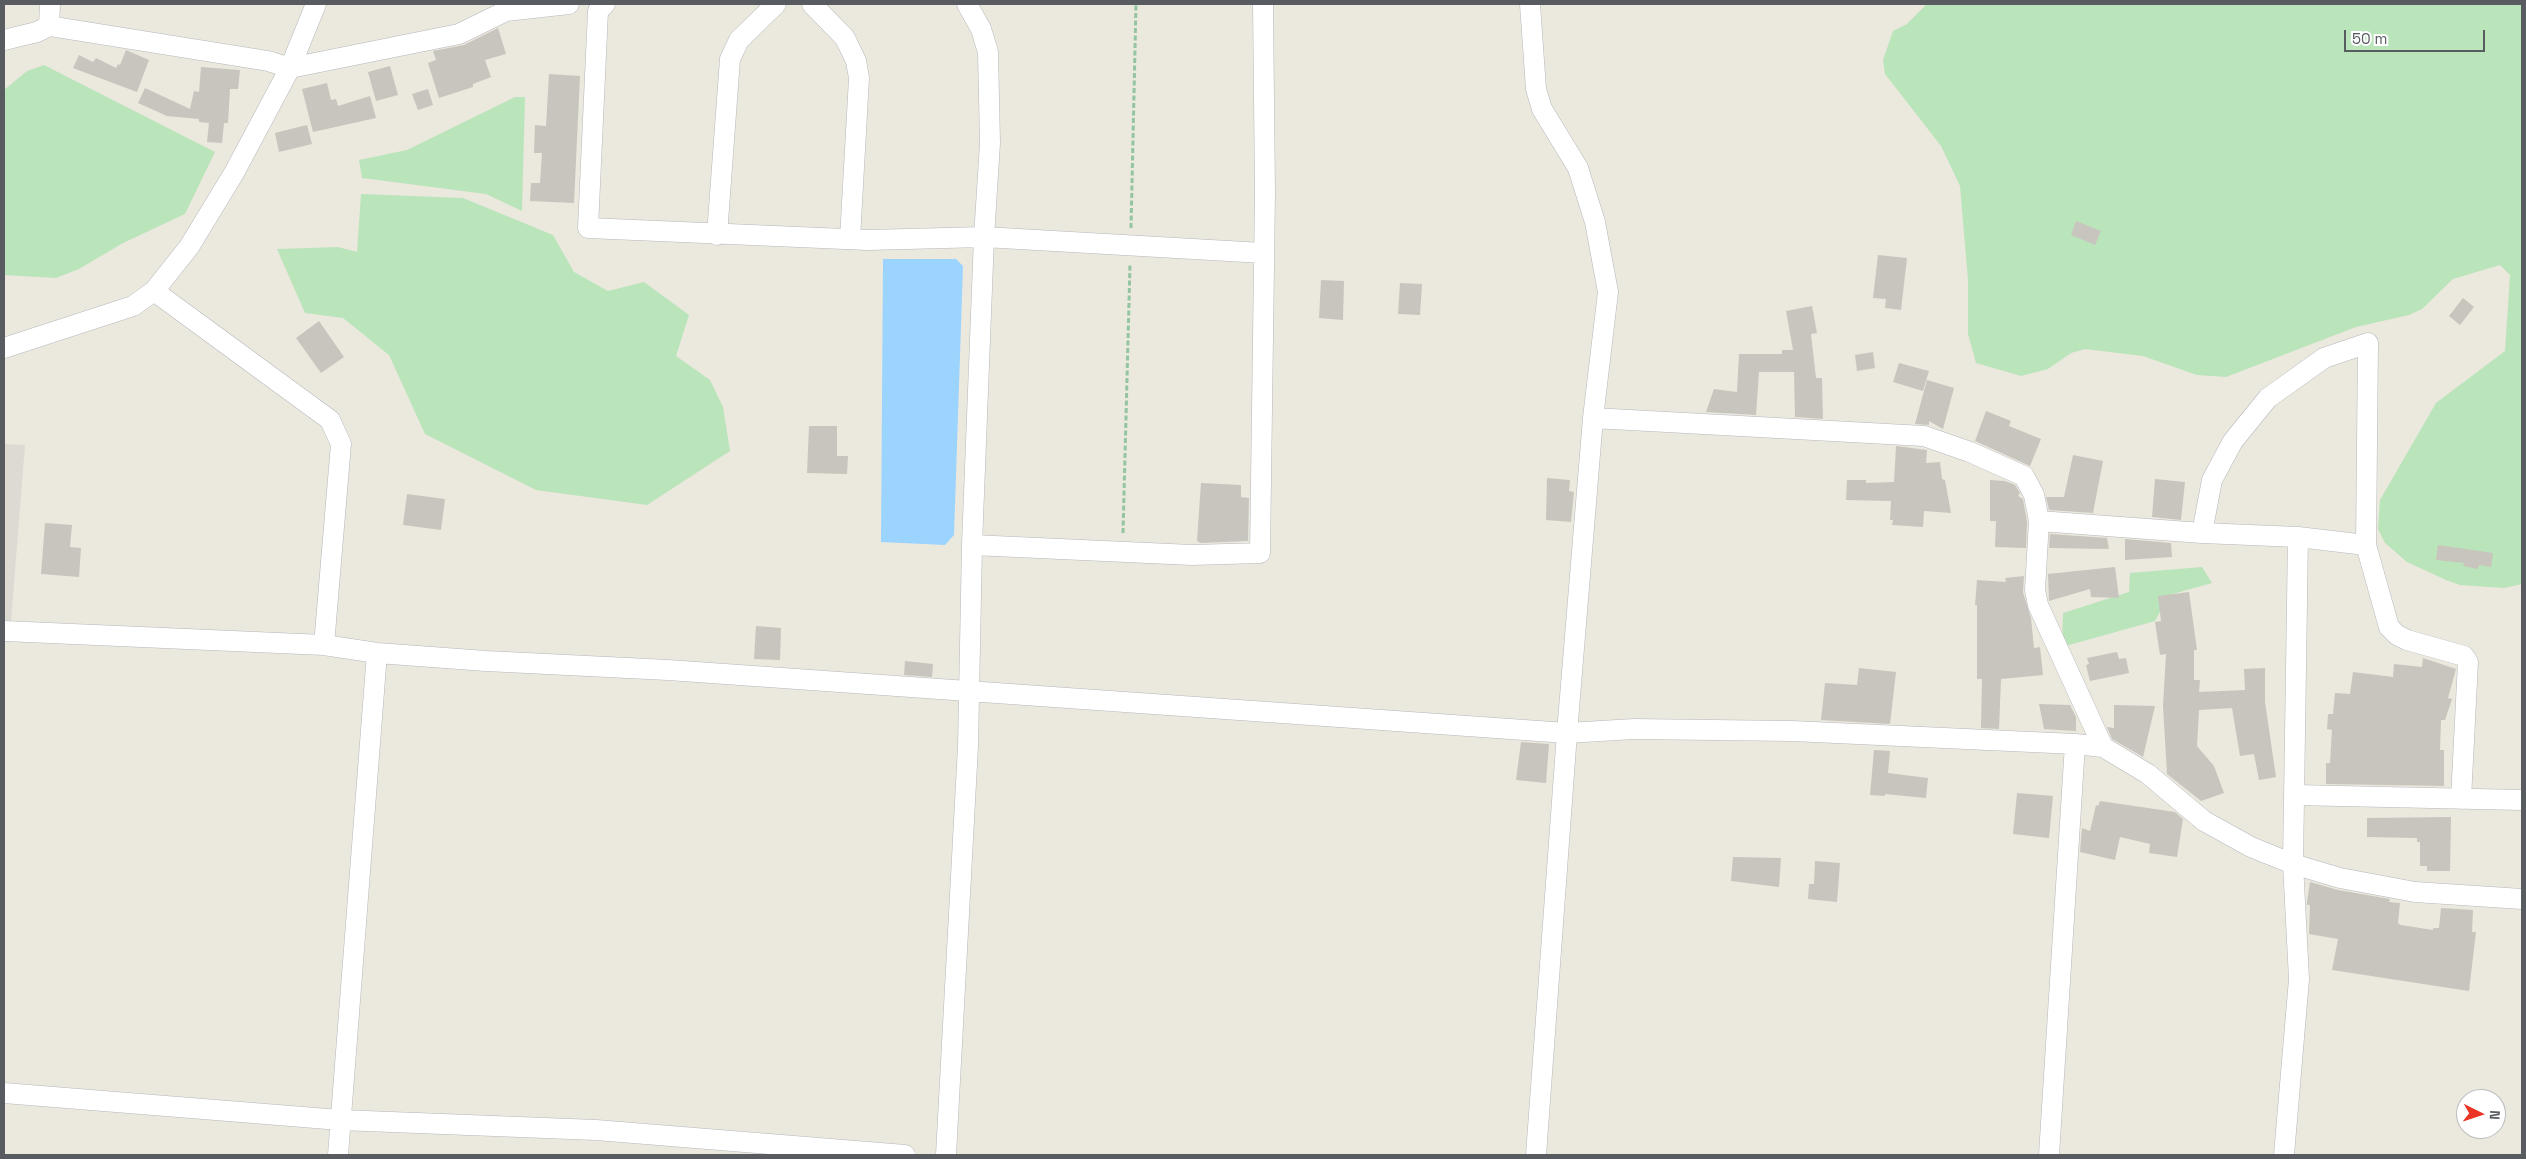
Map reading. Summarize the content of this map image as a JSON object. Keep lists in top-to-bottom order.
{
  "scale_bar": "50 m",
  "north": "right"
}
